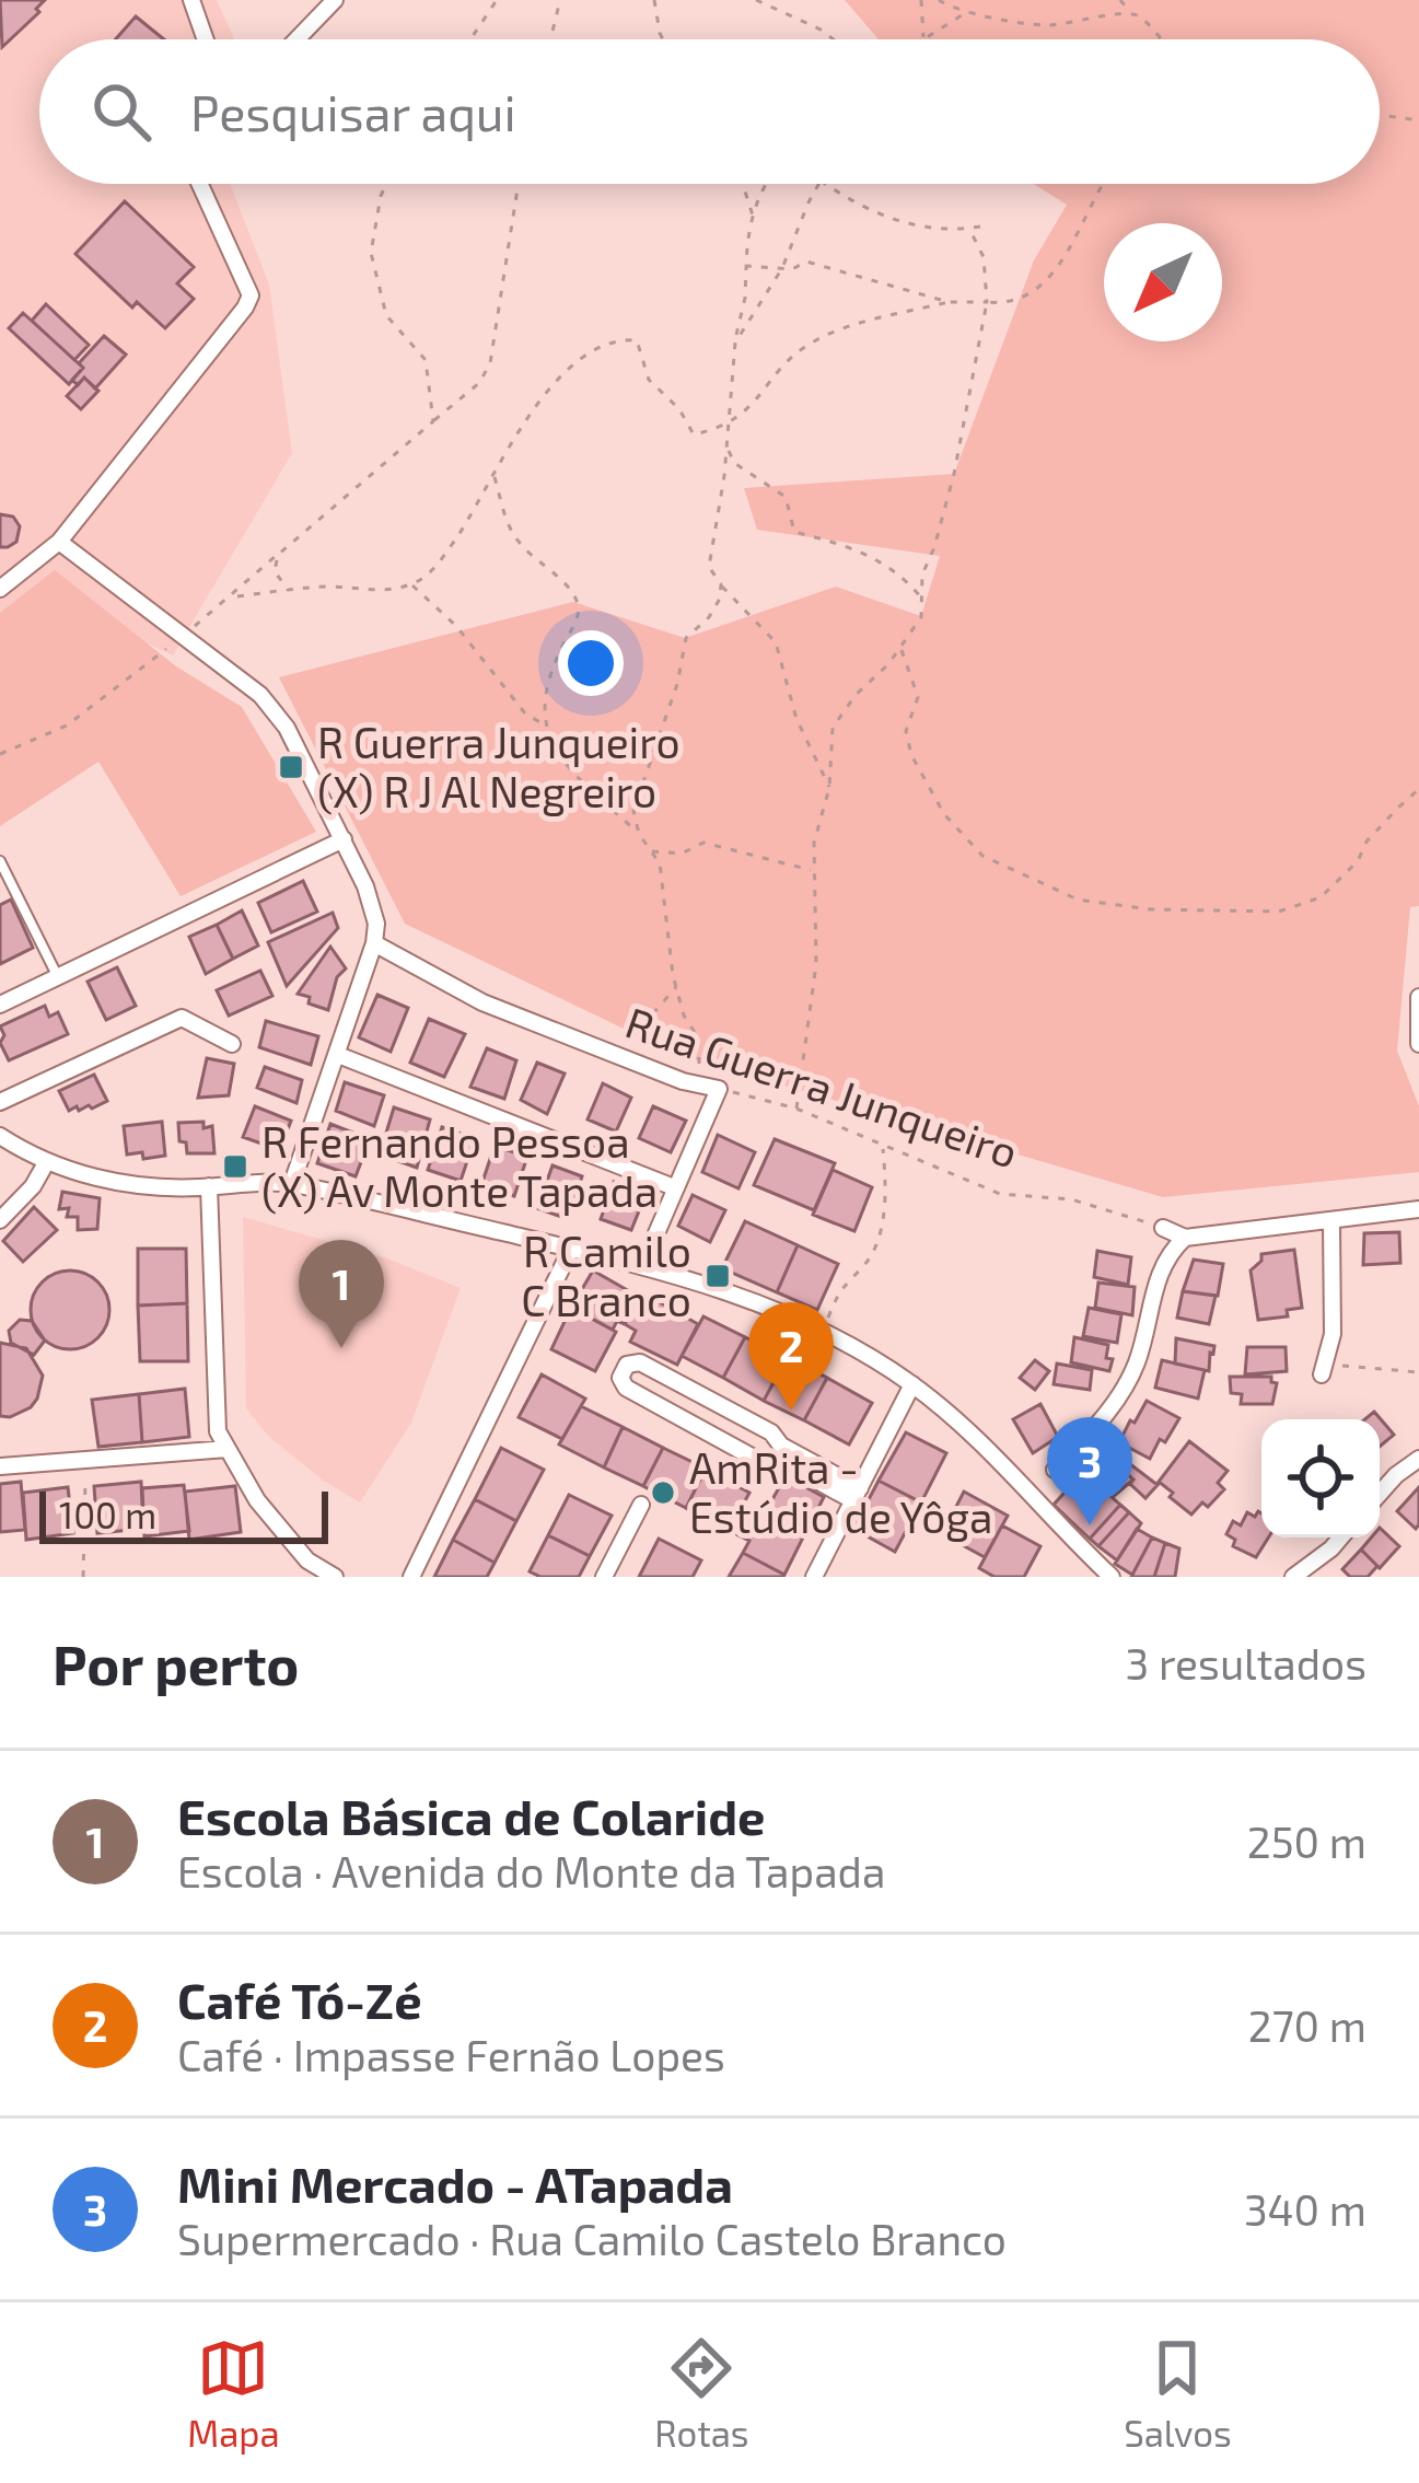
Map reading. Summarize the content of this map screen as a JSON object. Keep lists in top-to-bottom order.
{
  "streets": {
    "street": ["Rua Guerra Junqueiro"]
  },
  "places": {
    "transit": ["R Guerra Junqueiro (X) R J Al Negreiro", "R Fernando Pessoa (X) Av Monte Tapada", "R Camilo C Branco"],
    "other": ["AmRita - Estúdio de Yôga"]
  },
  "scale_bar": "100 m",
  "north": "bottom left",
  "page": {
    "search": "Pesquisar aqui",
    "pins": ["1", "2", "3"],
    "scale": "100 m",
    "heading": ["Por perto", "3 resultados"],
    "list": [
      {
        "mark": "1",
        "name": "Escola Básica de Colaride",
        "note": "Escola · Avenida do Monte da Tapada",
        "value": "250 m"
      },
      {
        "mark": "2",
        "name": "Café Tó-Zé",
        "note": "Café · Impasse Fernão Lopes",
        "value": "270 m"
      },
      {
        "mark": "3",
        "name": "Mini Mercado - ATapada",
        "note": "Supermercado · Rua Camilo Castelo Branco",
        "value": "340 m"
      }
    ],
    "nav": ["Mapa", "Rotas", "Salvos"]
  }
}
